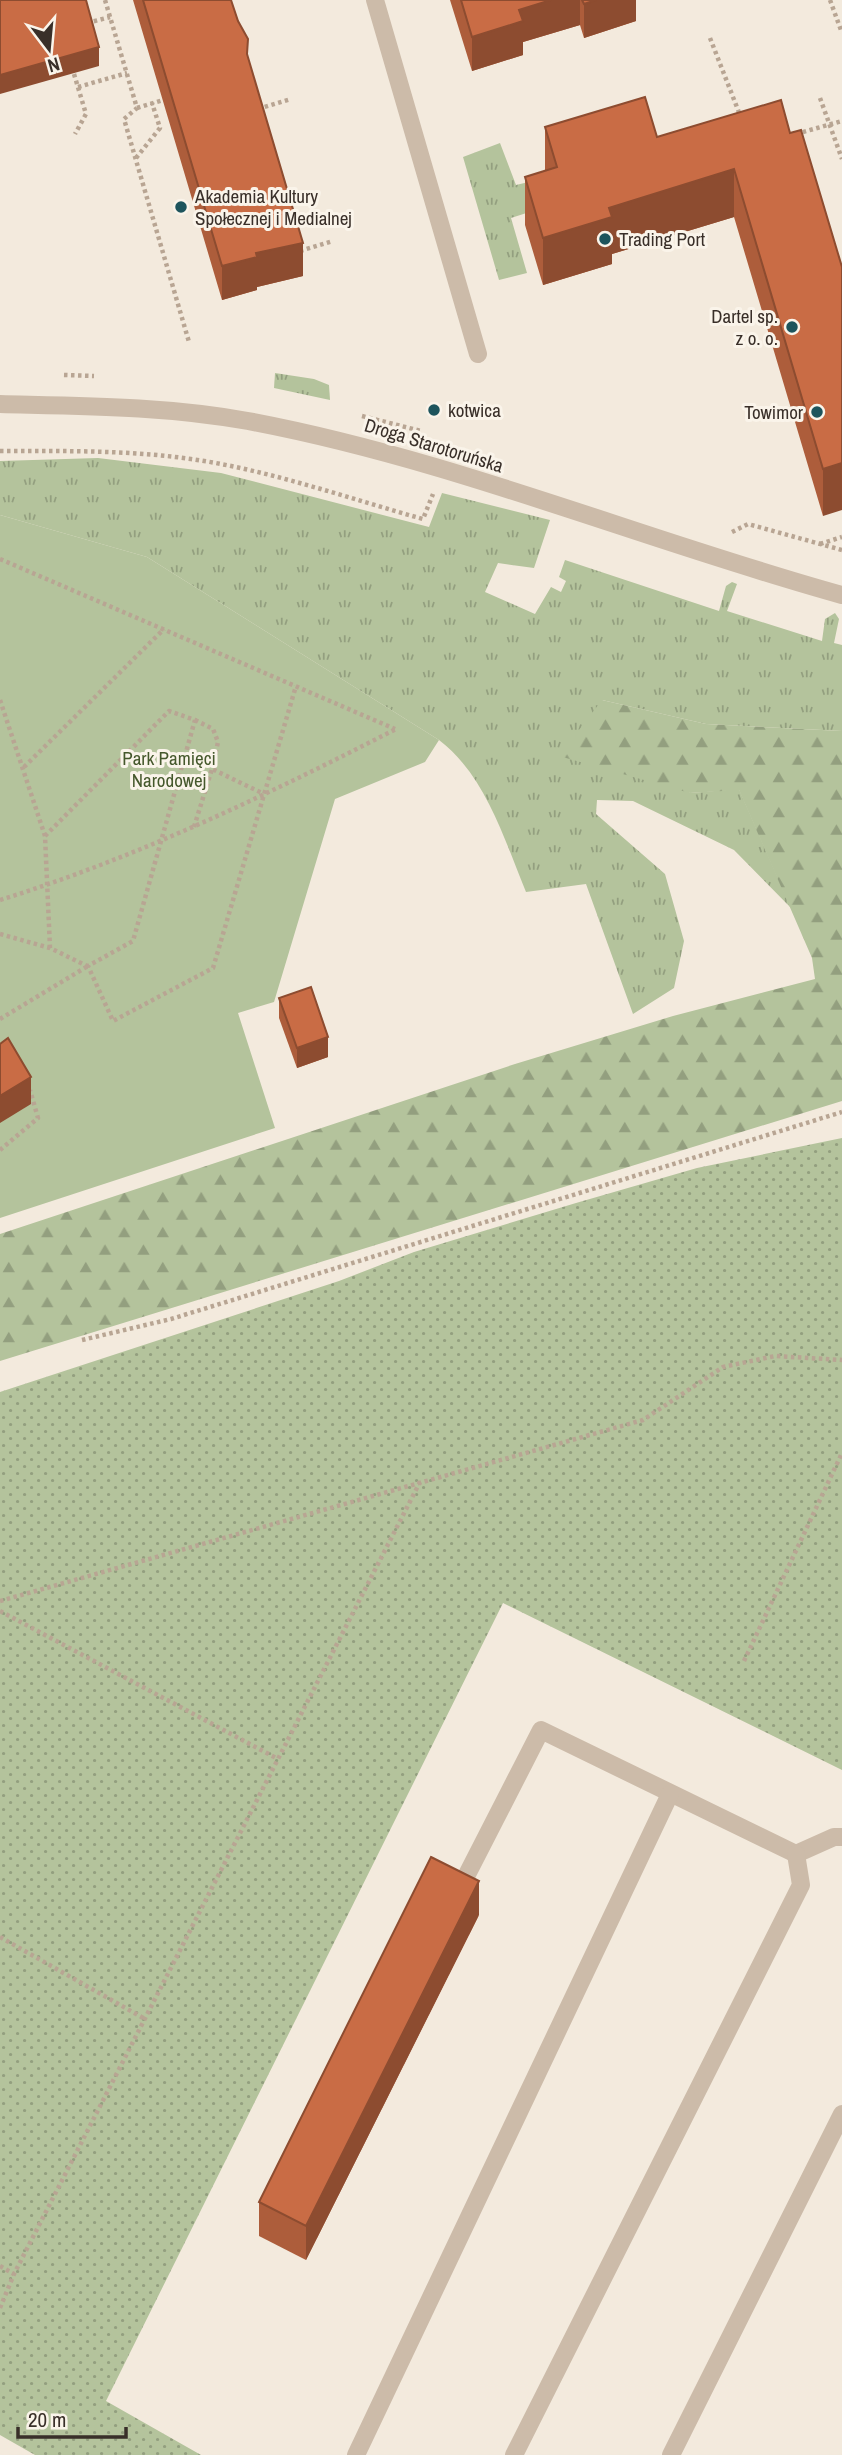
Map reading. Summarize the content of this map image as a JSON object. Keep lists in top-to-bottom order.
{
  "streets": {
    "street": ["Droga Starotoruńska"]
  },
  "parks": ["Park Pamięci Narodowej"],
  "places": [
    "Akademia Kultury Społecznej i Medialnej",
    "Trading Port",
    "Dartel sp. z o. o.",
    "kotwica",
    "Towimor"
  ],
  "scale_bar": "20 m",
  "north": "bottom"
}
